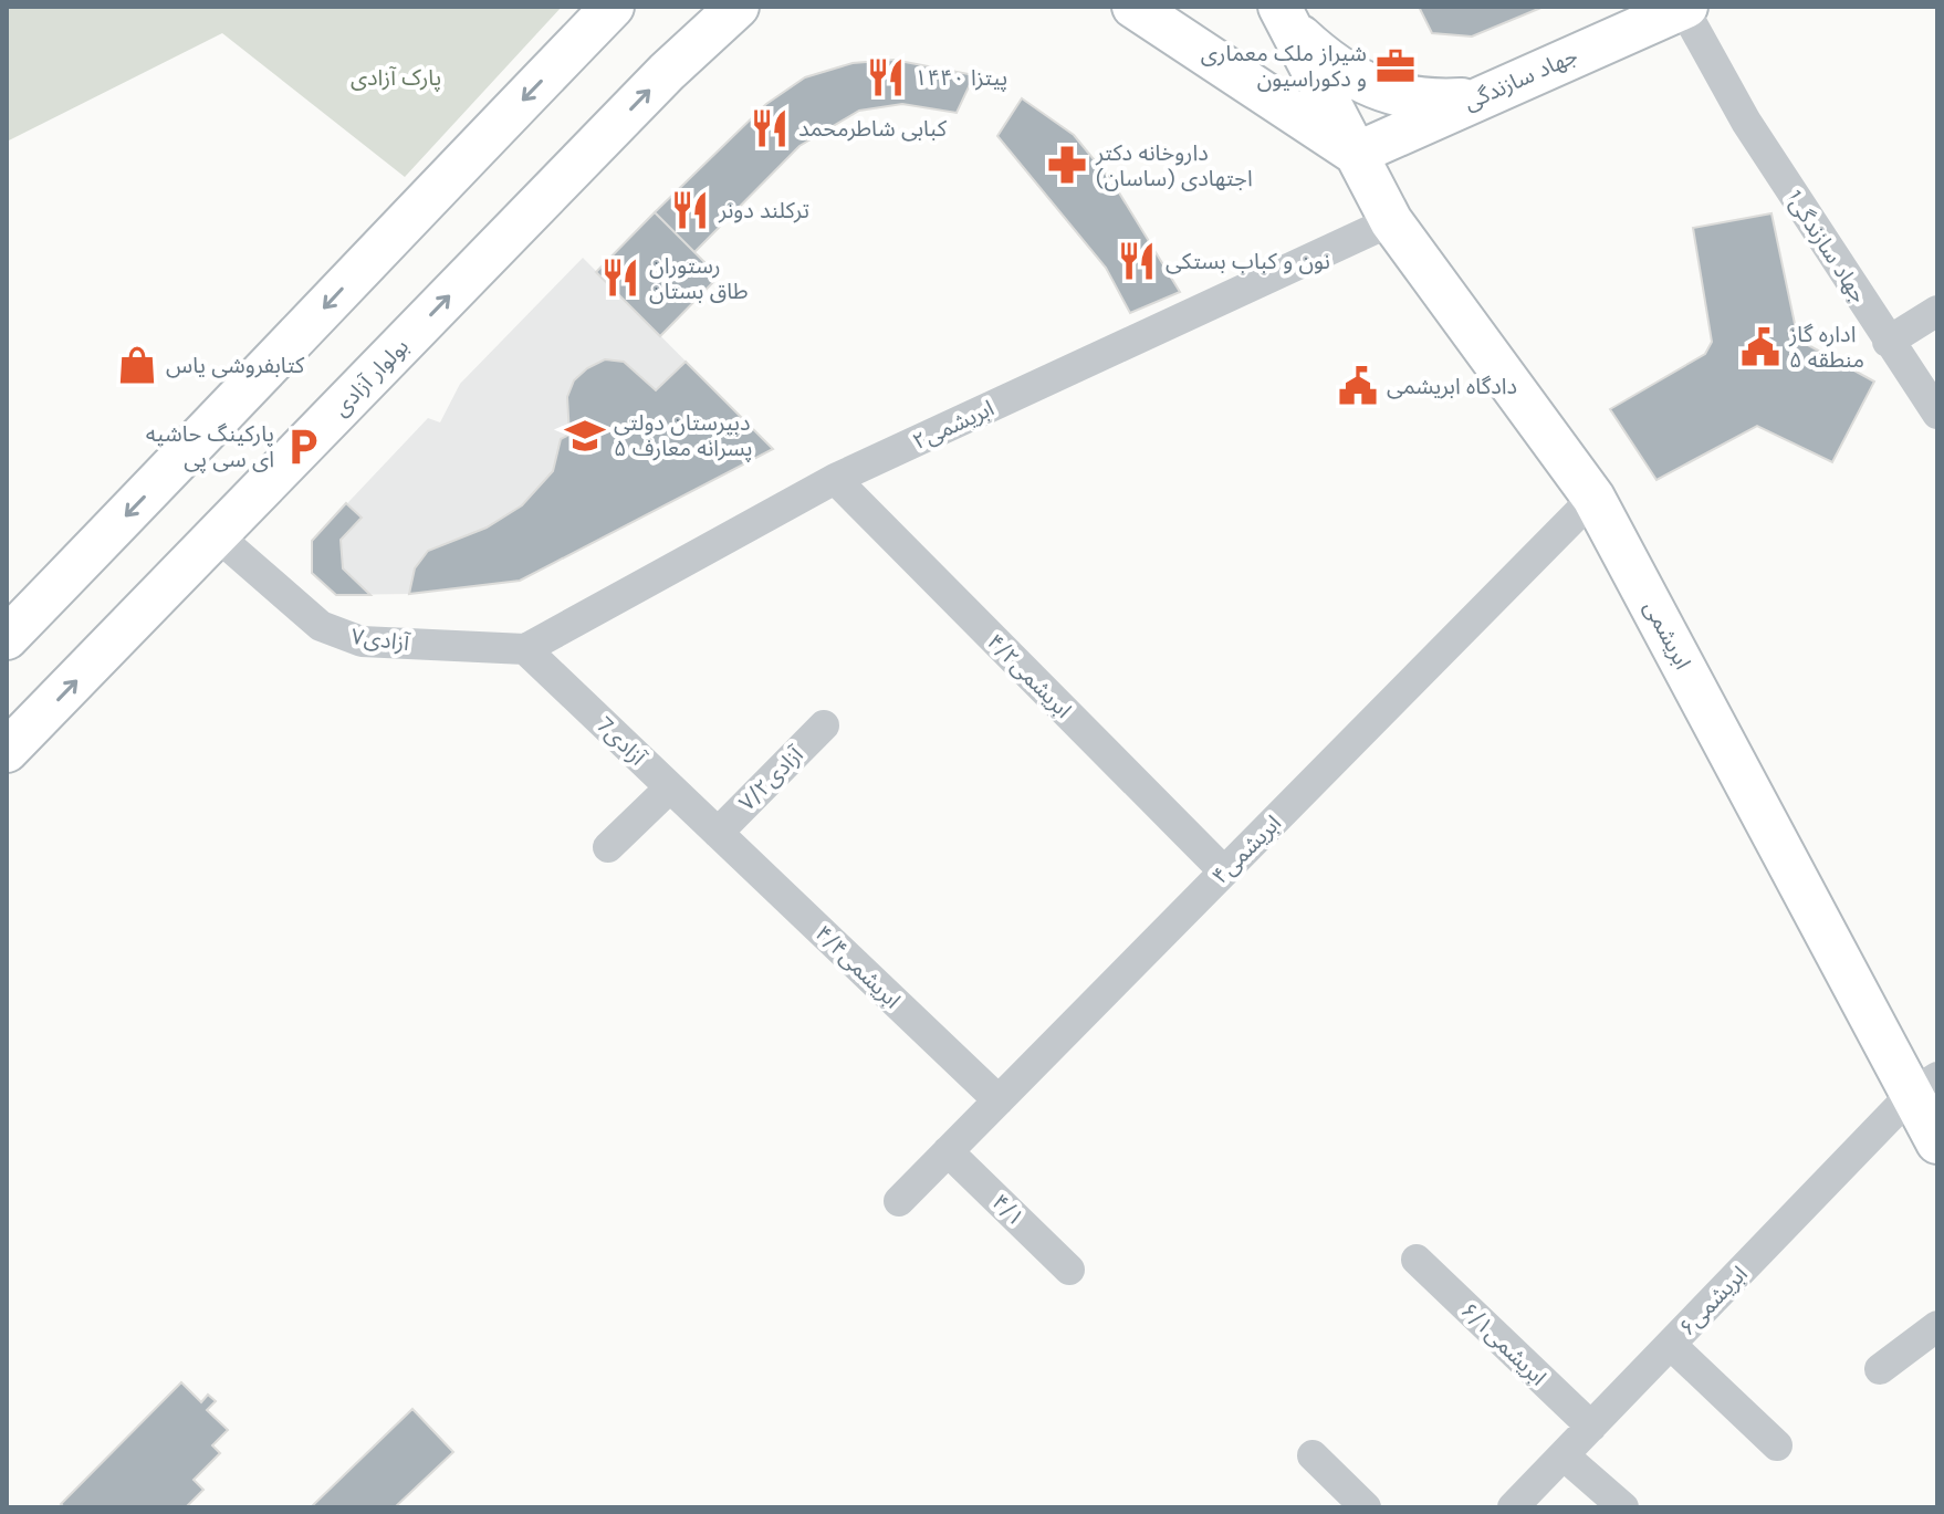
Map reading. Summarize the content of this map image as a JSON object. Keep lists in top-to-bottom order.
{
  "streets": {
    "main road": ["جهاد سازندگی", "بولوار آزادی", "ابریشمی"],
    "street": [
      "1جهاد سازندگی",
      "ابریشمی۲",
      "آزادی۷",
      "ابریشمی۴/۲",
      "7آزادی",
      "۷/۲آزادی",
      "ابریشمی۴",
      "ابریشمی۴/۴",
      "۴/۱",
      "ابریشمی۶",
      "۶/۱ابریشمی"
    ]
  },
  "crossings": [
    ["جهاد سازندگی", "1جهاد سازندگی"],
    ["جهاد سازندگی", "ابریشمی"],
    ["بولوار آزادی", "آزادی۷"],
    ["ابریشمی۲", "ابریشمی"],
    ["ابریشمی۲", "آزادی۷"],
    ["ابریشمی۲", "ابریشمی۴/۲"],
    ["ابریشمی۲", "7آزادی"],
    ["ابریشمی", "ابریشمی۴"],
    ["ابریشمی", "ابریشمی۶"],
    ["آزادی۷", "7آزادی"],
    ["ابریشمی۴/۲", "ابریشمی۴"],
    ["7آزادی", "۷/۲آزادی"],
    ["7آزادی", "ابریشمی۴/۴"],
    ["۷/۲آزادی", "ابریشمی۴/۴"],
    ["ابریشمی۴", "ابریشمی۴/۴"],
    ["ابریشمی۴", "۴/۱"],
    ["ابریشمی۶", "۶/۱ابریشمی"]
  ],
  "parks": ["پارک آزادی"],
  "places": {
    "office": ["شیراز ملک معماری و دکوراسیون"],
    "restaurant": [
      "پیتزا ۱۴۴۰",
      "کبابی شاطرمحمد",
      "ترکلند دونر",
      "نون و کباب بستکی",
      "رستوران طاق بستان"
    ],
    "pharmacy": ["داروخانه دکتر اجتهادی (ساسان)"],
    "public building": ["اداره گاز منطقه ۵", "دادگاه ابریشمی"],
    "shop": ["کتابفروشی یاس"],
    "school or university": ["دبیرستان دولتی پسرانه معارف ۵"],
    "parking": ["پارکینگ حاشیه ای سی پی"]
  }
}
